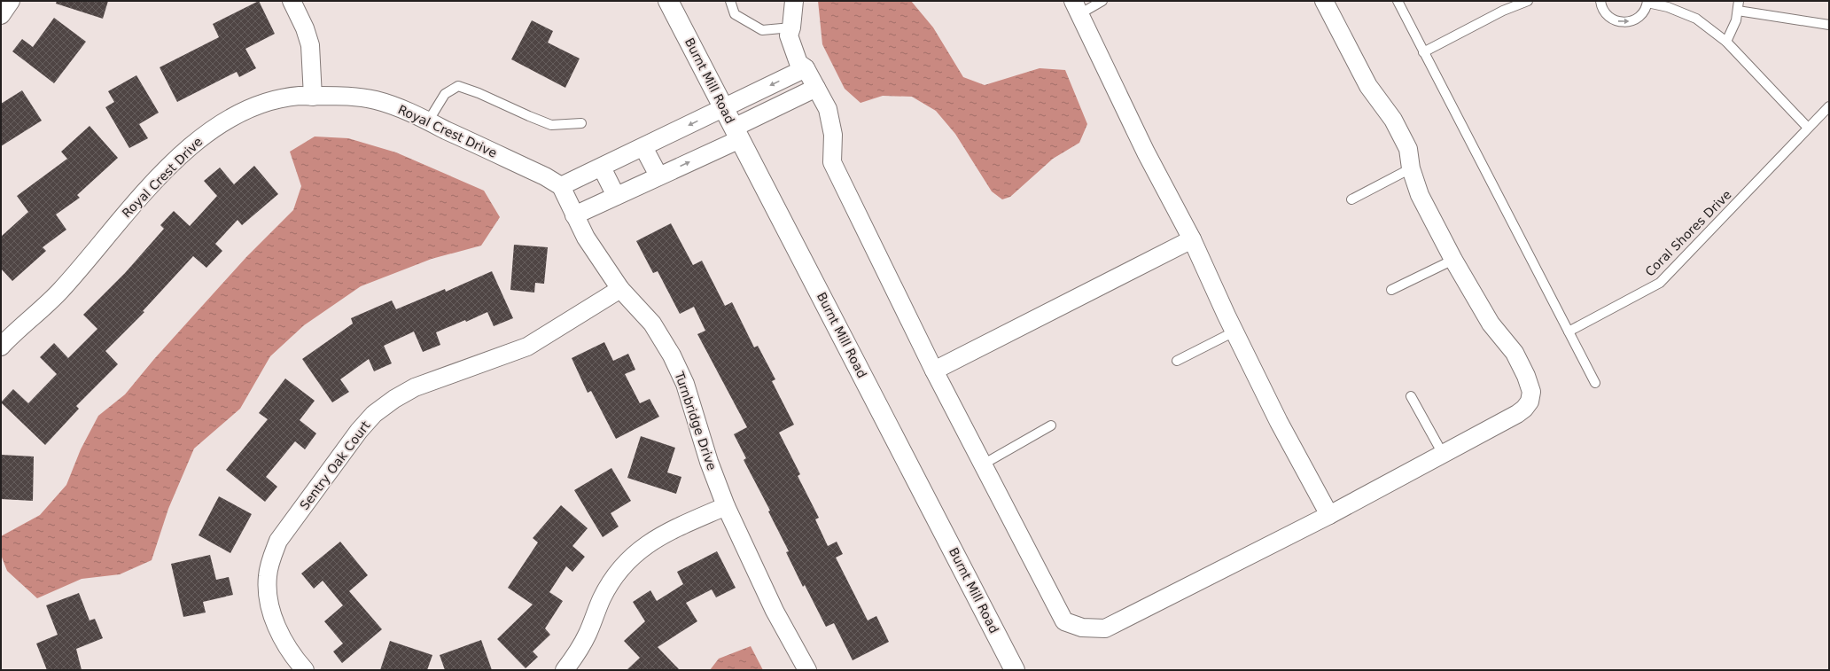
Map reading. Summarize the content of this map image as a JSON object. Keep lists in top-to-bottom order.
{
  "streets": {
    "street": [
      "Burnt Mill Road",
      "Royal Crest Drive",
      "Turnbridge Drive",
      "Sentry Oak Court"
    ],
    "lane": ["Coral Shores Drive"]
  },
  "crossings": [
    ["Royal Crest Drive", "Turnbridge Drive"],
    ["Turnbridge Drive", "Sentry Oak Court"]
  ]
}
